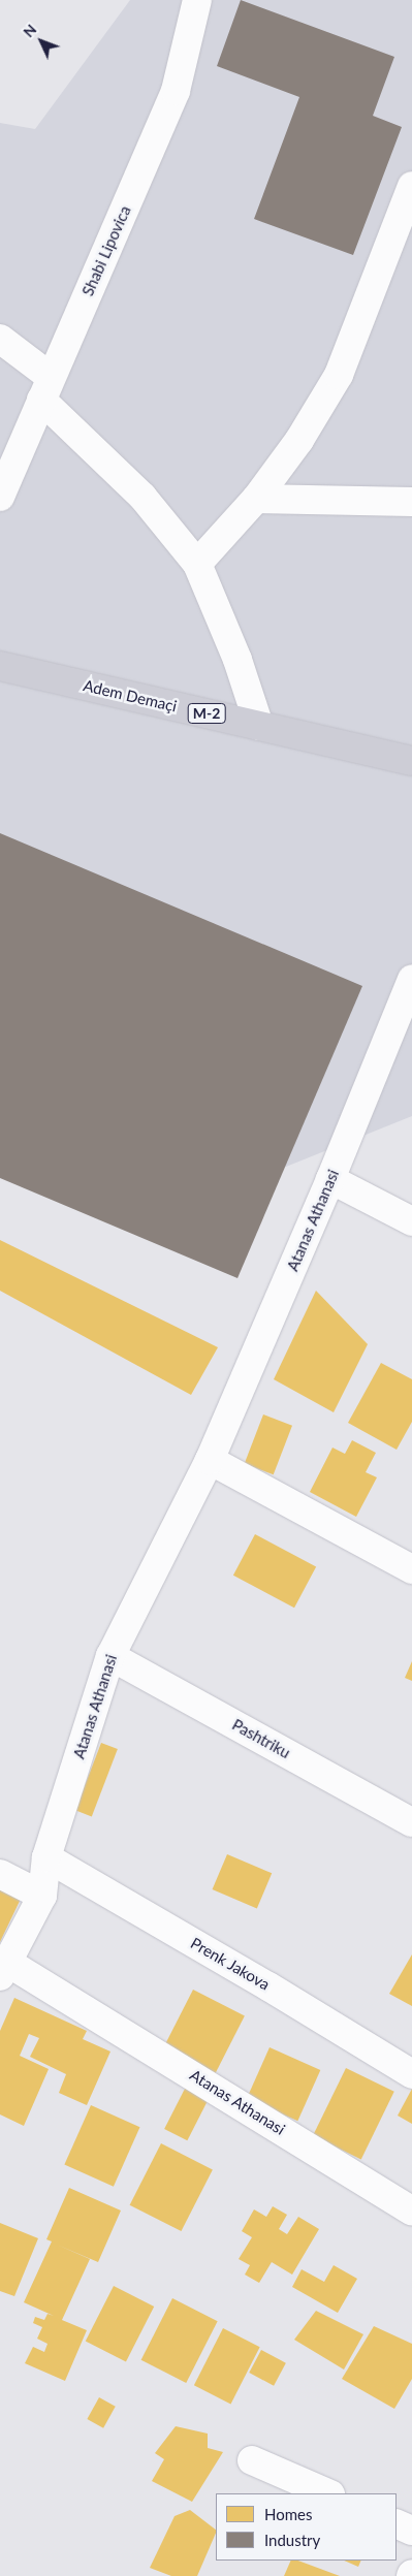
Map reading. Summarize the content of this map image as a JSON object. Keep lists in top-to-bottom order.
{
  "streets": {
    "main road": ["Adem Demaçi", "M-2"],
    "street": [
      "Shabi Lipovica",
      "Atanas Athanasi",
      "Pashtriku",
      "Prenk Jakova"
    ]
  },
  "crossings": [
    ["Atanas Athanasi", "Pashtriku"],
    ["Atanas Athanasi", "Prenk Jakova"]
  ],
  "legend": ["Homes", "Industry"],
  "north": "top left"
}
